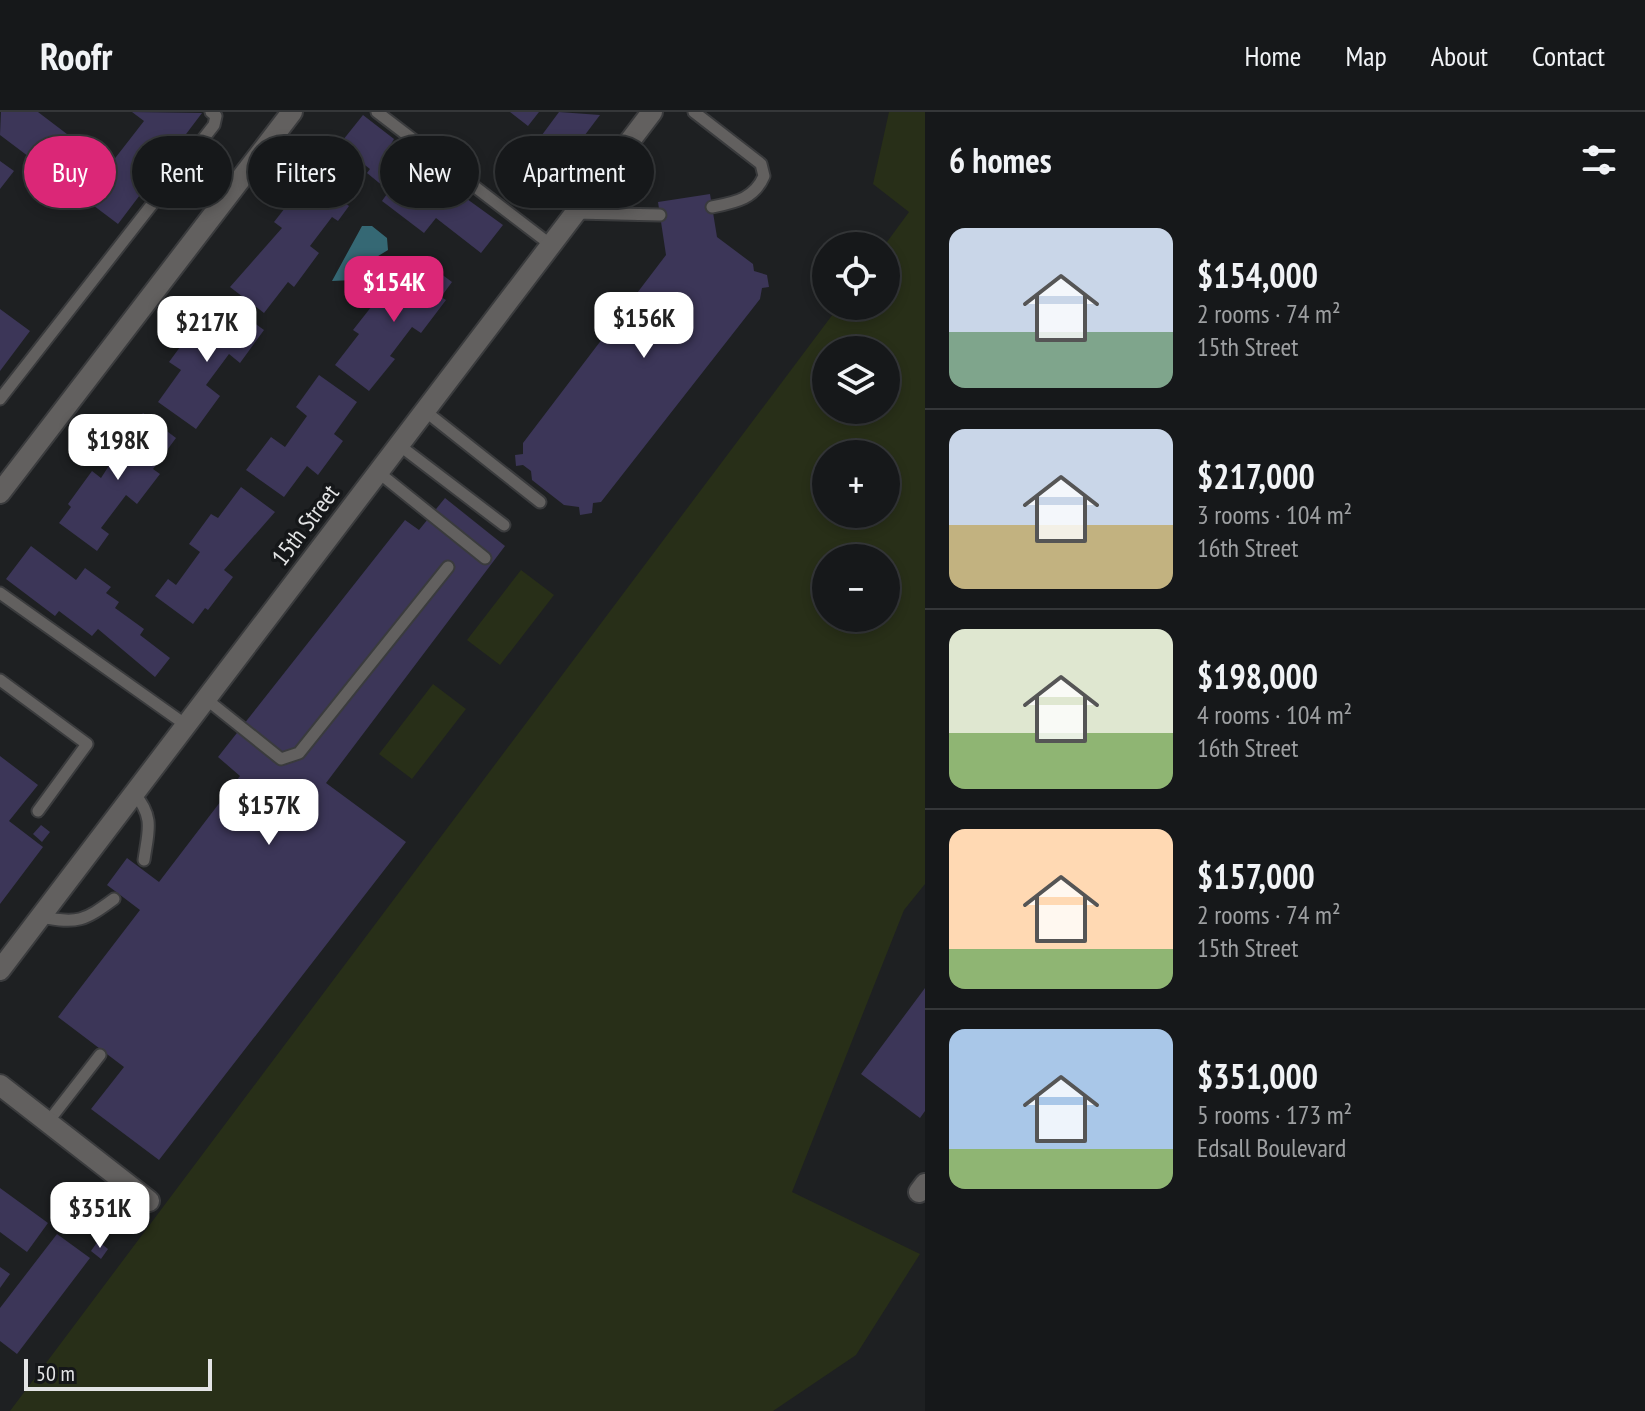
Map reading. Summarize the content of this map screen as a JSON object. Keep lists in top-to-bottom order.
{
  "streets": {
    "street": ["15th Street"]
  },
  "scale_bar": "50 m",
  "page": {
    "header": "Roofr",
    "nav": [
      "Home",
      "Map",
      "About",
      "Contact"
    ],
    "heading": "6 homes",
    "chip": [
      "Buy",
      "Rent",
      "Filters",
      "New",
      "Apartment"
    ],
    "list": [
      {
        "name": "$154,000",
        "note": "2 rooms · 74 m² · 15th Street"
      },
      {
        "name": "$217,000",
        "note": "3 rooms · 104 m² · 16th Street"
      },
      {
        "name": "$198,000",
        "note": "4 rooms · 104 m² · 16th Street"
      },
      {
        "name": "$157,000",
        "note": "2 rooms · 74 m² · 15th Street"
      },
      {
        "name": "$351,000",
        "note": "5 rooms · 173 m² · Edsall Boulevard"
      }
    ],
    "map_buttons": ["+", "−"],
    "price": [
      "$154K",
      "$156K",
      "$217K",
      "$198K",
      "$157K",
      "$351K"
    ],
    "scale": "50 m"
  }
}
